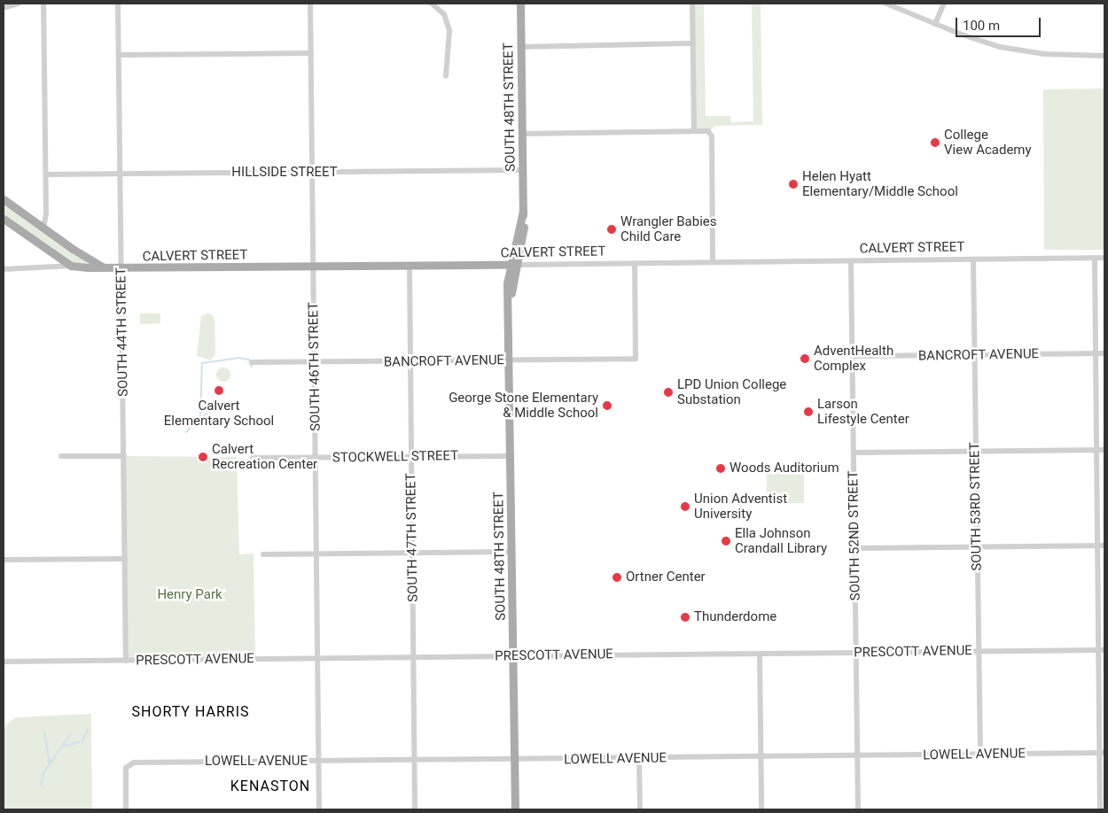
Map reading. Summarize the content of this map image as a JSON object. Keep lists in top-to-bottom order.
{
  "streets": {
    "main road": ["SOUTH 48TH STREET", "CALVERT STREET"],
    "street": [
      "HILLSIDE STREET",
      "SOUTH 44TH STREET",
      "BANCROFT AVENUE",
      "SOUTH 46TH STREET",
      "STOCKWELL STREET",
      "SOUTH 53RD STREET",
      "SOUTH 52ND STREET",
      "SOUTH 47TH STREET",
      "PRESCOTT AVENUE",
      "LOWELL AVENUE"
    ]
  },
  "crossings": [
    ["SOUTH 48TH STREET", "HILLSIDE STREET"],
    ["SOUTH 48TH STREET", "CALVERT STREET"],
    ["SOUTH 48TH STREET", "BANCROFT AVENUE"],
    ["SOUTH 48TH STREET", "STOCKWELL STREET"],
    ["SOUTH 48TH STREET", "PRESCOTT AVENUE"],
    ["SOUTH 48TH STREET", "LOWELL AVENUE"],
    ["HILLSIDE STREET", "SOUTH 44TH STREET"],
    ["HILLSIDE STREET", "SOUTH 46TH STREET"],
    ["CALVERT STREET", "SOUTH 44TH STREET"],
    ["CALVERT STREET", "BANCROFT AVENUE"],
    ["CALVERT STREET", "SOUTH 46TH STREET"],
    ["CALVERT STREET", "SOUTH 53RD STREET"],
    ["CALVERT STREET", "SOUTH 52ND STREET"],
    ["CALVERT STREET", "SOUTH 47TH STREET"],
    ["SOUTH 44TH STREET", "PRESCOTT AVENUE"],
    ["BANCROFT AVENUE", "SOUTH 46TH STREET"],
    ["BANCROFT AVENUE", "SOUTH 53RD STREET"],
    ["BANCROFT AVENUE", "SOUTH 52ND STREET"],
    ["BANCROFT AVENUE", "SOUTH 47TH STREET"],
    ["SOUTH 46TH STREET", "STOCKWELL STREET"],
    ["SOUTH 46TH STREET", "PRESCOTT AVENUE"],
    ["SOUTH 46TH STREET", "LOWELL AVENUE"],
    ["STOCKWELL STREET", "SOUTH 47TH STREET"],
    ["SOUTH 53RD STREET", "PRESCOTT AVENUE"],
    ["SOUTH 53RD STREET", "LOWELL AVENUE"],
    ["SOUTH 52ND STREET", "PRESCOTT AVENUE"],
    ["SOUTH 52ND STREET", "LOWELL AVENUE"],
    ["SOUTH 47TH STREET", "PRESCOTT AVENUE"],
    ["SOUTH 47TH STREET", "LOWELL AVENUE"]
  ],
  "districts": ["SHORTY HARRIS", "KENASTON"],
  "parks": ["Henry Park"],
  "places": [
    "College View Academy",
    "Helen Hyatt Elementary/Middle School",
    "Wrangler Babies Child Care",
    "AdventHealth Complex",
    "Calvert Elementary School",
    "LPD Union College Substation",
    "George Stone Elementary & Middle School",
    "Larson Lifestyle Center",
    "Calvert Recreation Center",
    "Woods Auditorium",
    "Union Adventist University",
    "Ella Johnson Crandall Library",
    "Ortner Center",
    "Thunderdome"
  ],
  "scale_bar": "100 m"
}
